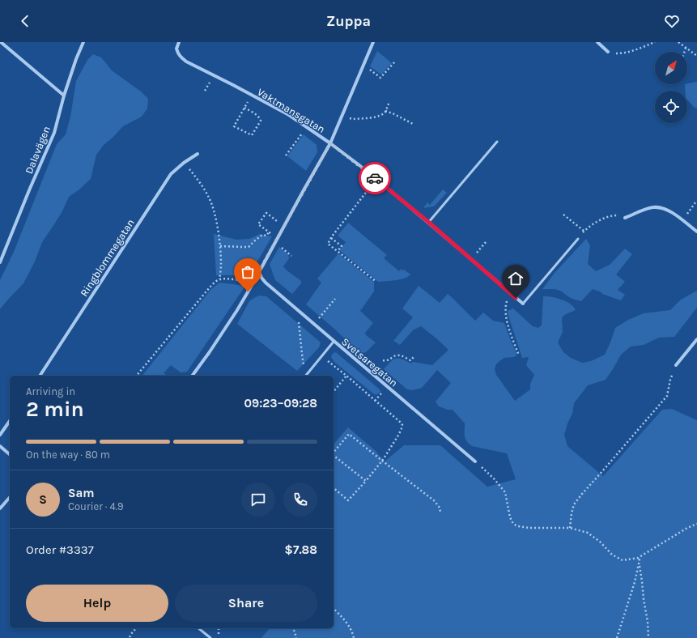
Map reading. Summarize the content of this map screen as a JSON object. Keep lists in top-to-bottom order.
{
  "streets": {
    "street": [
      "Vaktmansgatan",
      "Dalavägen",
      "Ringblommegatan",
      "Svetsaregatan"
    ]
  },
  "north": "top right",
  "page": {
    "header": "Zuppa",
    "heading": ["2 min", "Arriving in", "09:23–09:28"],
    "panel": [
      "Sam",
      "Courier · 4.9",
      "Order #3337",
      "$7.88"
    ],
    "bar": "On the way · 80 m",
    "round": "S",
    "buttons": ["Help", "Share"]
  }
}
